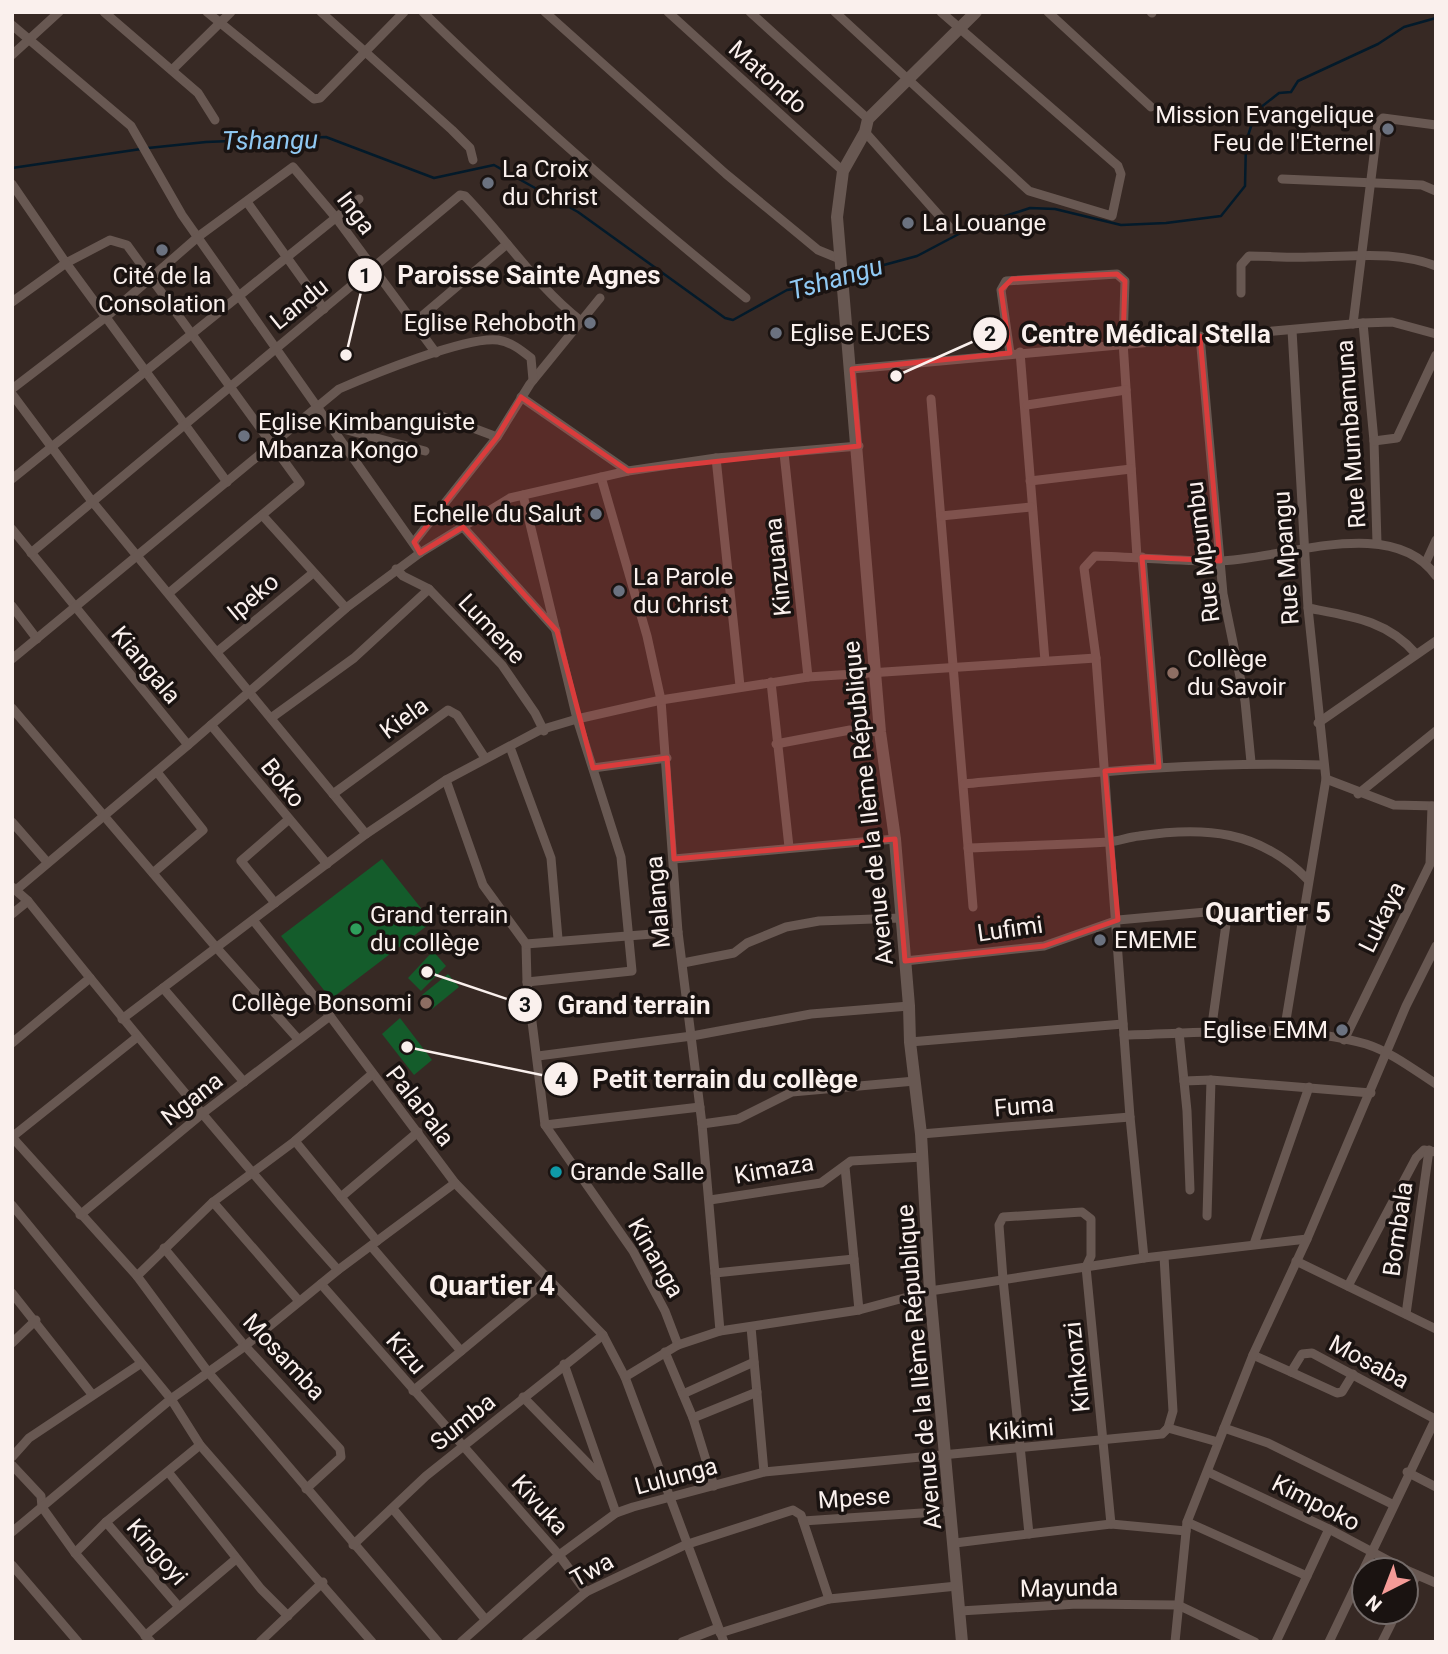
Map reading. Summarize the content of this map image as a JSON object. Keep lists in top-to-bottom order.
{
  "streets": {
    "street": [
      "Matondo",
      "Inga",
      "Landu",
      "Rue Mumbamuna",
      "Rue Mpumbu",
      "Rue Mpangu",
      "Kinzuana",
      "Ipeko",
      "Lumene",
      "Kiangala",
      "Kiela",
      "Boko",
      "Avenue de la IIème République",
      "Malanga",
      "Lukaya",
      "Lufimi",
      "Ngana",
      "PalaPala",
      "Fuma",
      "Kimaza",
      "Bombala",
      "Kinanga",
      "Kizu",
      "Mosamba",
      "Mosaba",
      "Kinkonzi",
      "Sumba",
      "Kikimi",
      "Lulunga",
      "Mpese",
      "Kimpoko",
      "Kivuka",
      "Kingoyi",
      "Twa",
      "Mayunda"
    ]
  },
  "crossings": [
    ["Matondo", "Avenue de la IIème République"],
    ["Inga", "Landu"],
    ["Landu", "Kiangala"],
    ["Rue Mpangu", "Lufimi"],
    ["Avenue de la IIème République", "Lufimi"],
    ["Avenue de la IIème République", "Fuma"],
    ["Avenue de la IIème République", "Kimaza"],
    ["Avenue de la IIème République", "Kikimi"],
    ["Avenue de la IIème République", "Lulunga"],
    ["Avenue de la IIème République", "Mpese"],
    ["Avenue de la IIème République", "Mayunda"],
    ["Malanga", "Kimaza"],
    ["Malanga", "Kinanga"],
    ["Ngana", "PalaPala"],
    ["Kizu", "Sumba"],
    ["Kizu", "Kivuka"],
    ["Kinkonzi", "Kikimi"],
    ["Sumba", "Kivuka"],
    ["Kikimi", "Lulunga"],
    ["Lulunga", "Kivuka"],
    ["Mpese", "Twa"],
    ["Kivuka", "Twa"]
  ],
  "districts": ["Quartier 5", "Quartier 4"],
  "water": ["Tshangu"],
  "places": [
    "Mission Evangelique Feu de l'Eternel",
    "La Croix du Christ",
    "La Louange",
    "Cité de la Consolation",
    "Eglise Rehoboth",
    "Eglise EJCES",
    "Paroisse Sainte Agnes",
    "Centre Médical Stella",
    "Eglise Kimbanguiste Mbanza Kongo",
    "Echelle du Salut",
    "La Parole du Christ",
    "Collège du Savoir",
    "Grand terrain du collège",
    "EMEME",
    "Grand terrain",
    "Collège Bonsomi",
    "Eglise EMM",
    "Petit terrain du collège",
    "Grande Salle"
  ],
  "north": "bottom left"
}
